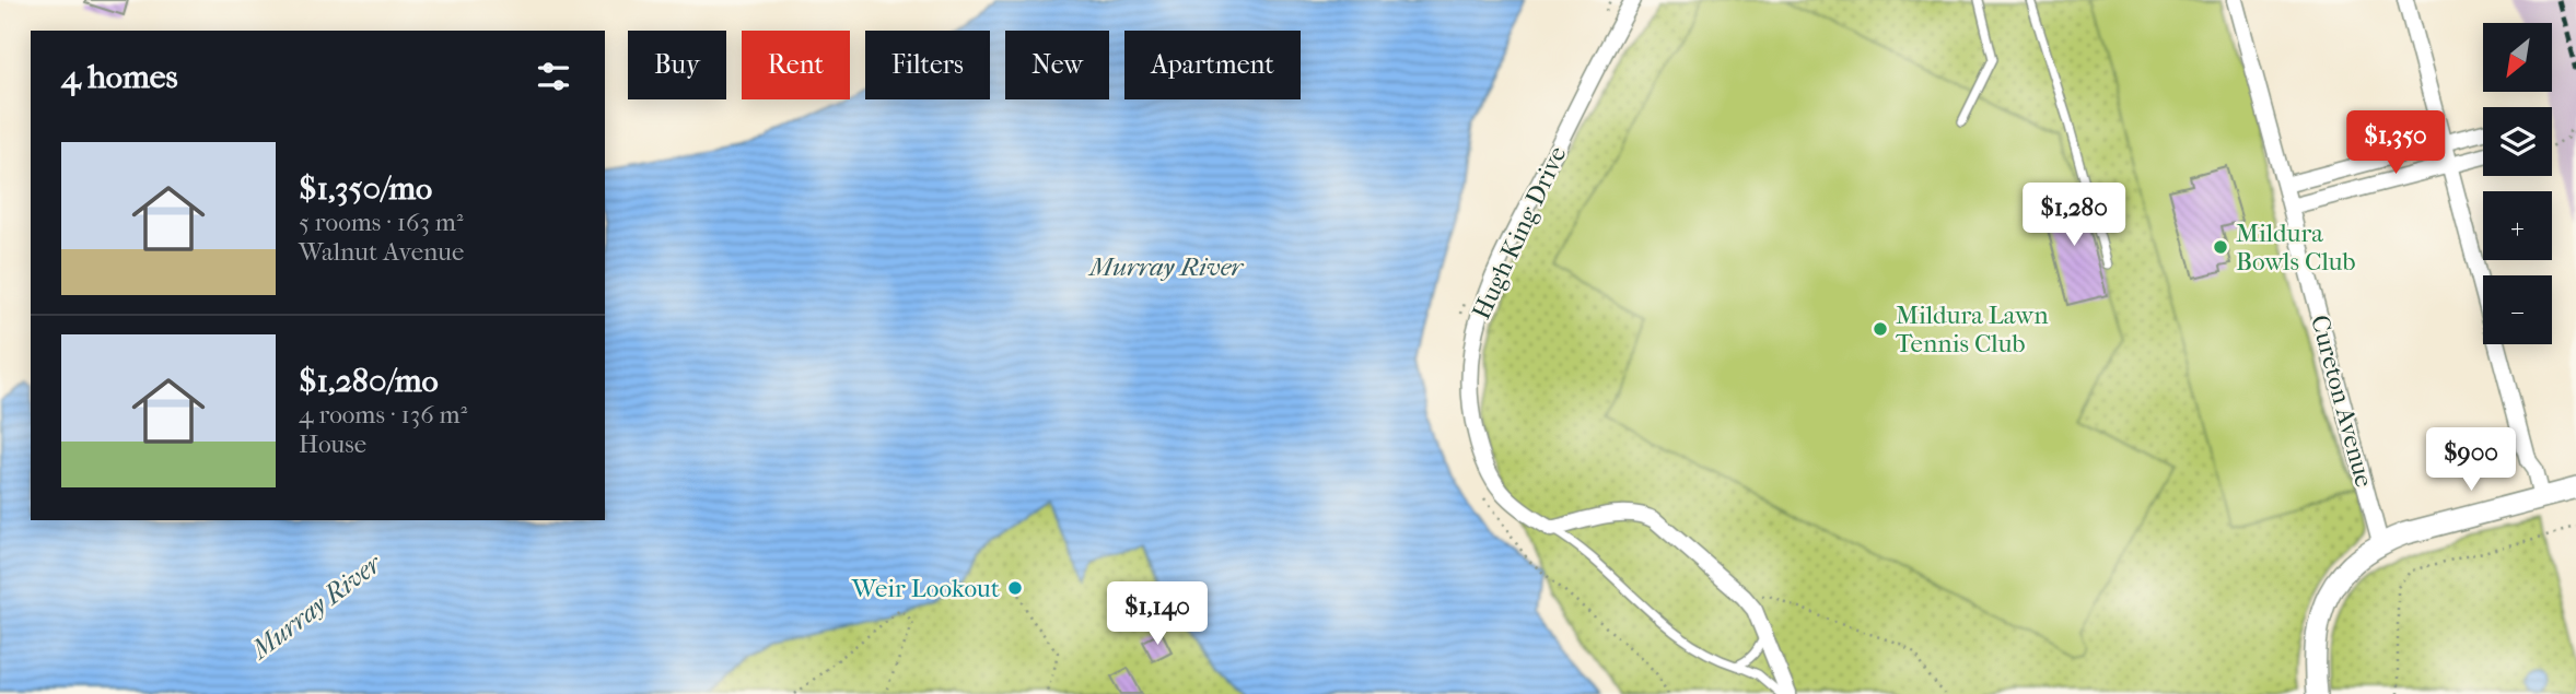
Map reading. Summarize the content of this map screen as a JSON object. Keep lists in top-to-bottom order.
{
  "streets": {
    "street": ["Hugh King Drive", "Cureton Avenue"]
  },
  "water": ["Murray River"],
  "places": ["Mildura Bowls Club", "Mildura Lawn Tennis Club", "Weir Lookout"],
  "north": "bottom left",
  "page": {
    "map_buttons": ["+", "−"],
    "chip": [
      "Buy",
      "Rent",
      "Filters",
      "New",
      "Apartment"
    ],
    "heading": "4 homes",
    "price": [
      "$1,350",
      "$1,280",
      "$900",
      "$1,140"
    ],
    "list": [
      {
        "name": "$1,350/mo",
        "note": "5 rooms · 163 m² · Walnut Avenue"
      },
      {
        "name": "$1,280/mo",
        "note": "4 rooms · 136 m² · House"
      }
    ]
  }
}
